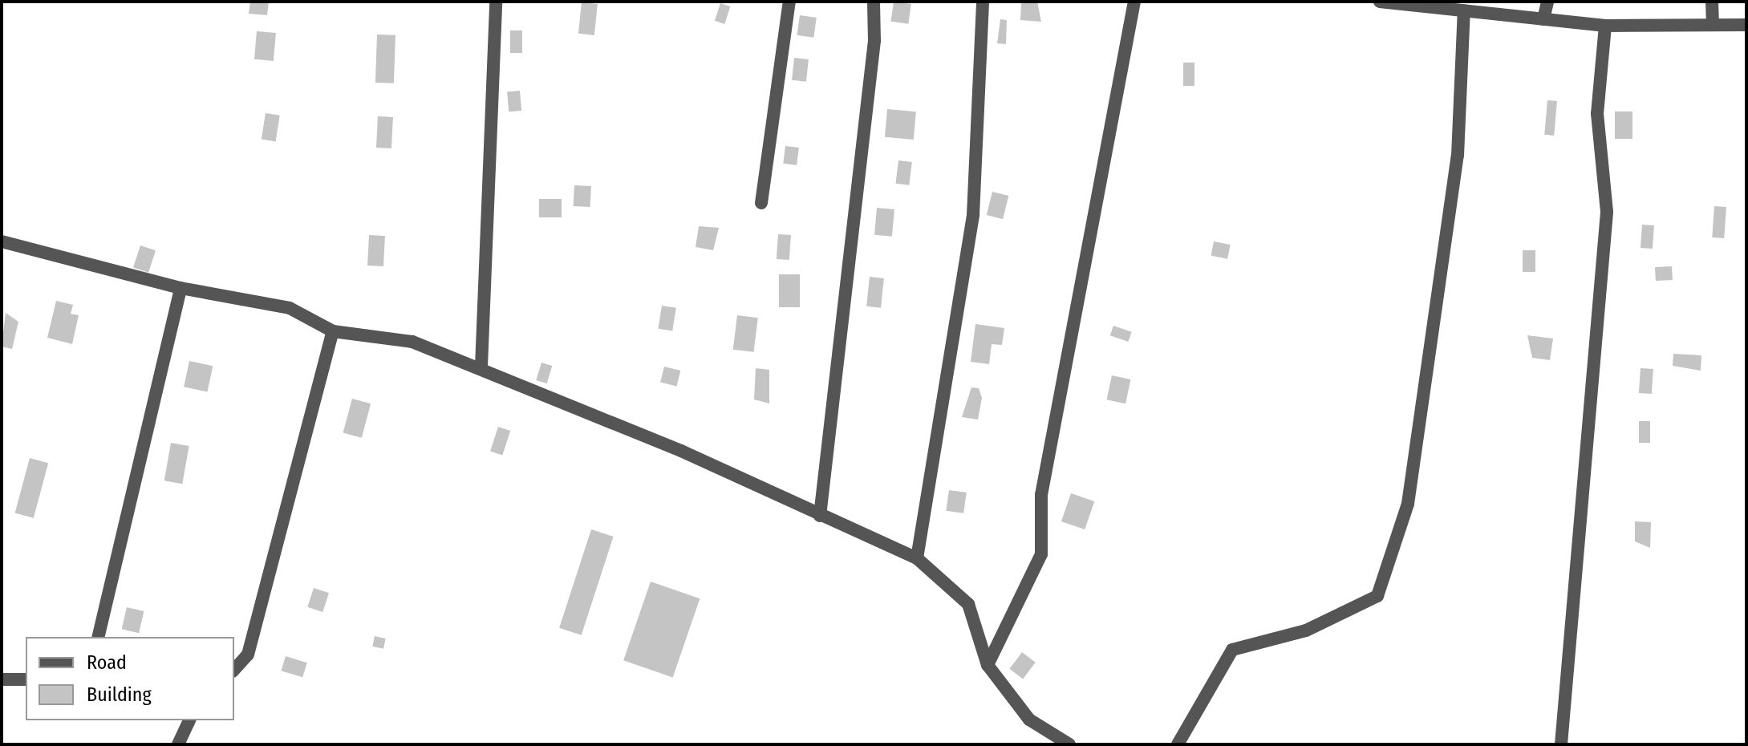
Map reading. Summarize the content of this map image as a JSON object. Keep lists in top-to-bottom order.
{
  "legend": ["Road", "Building"]
}
